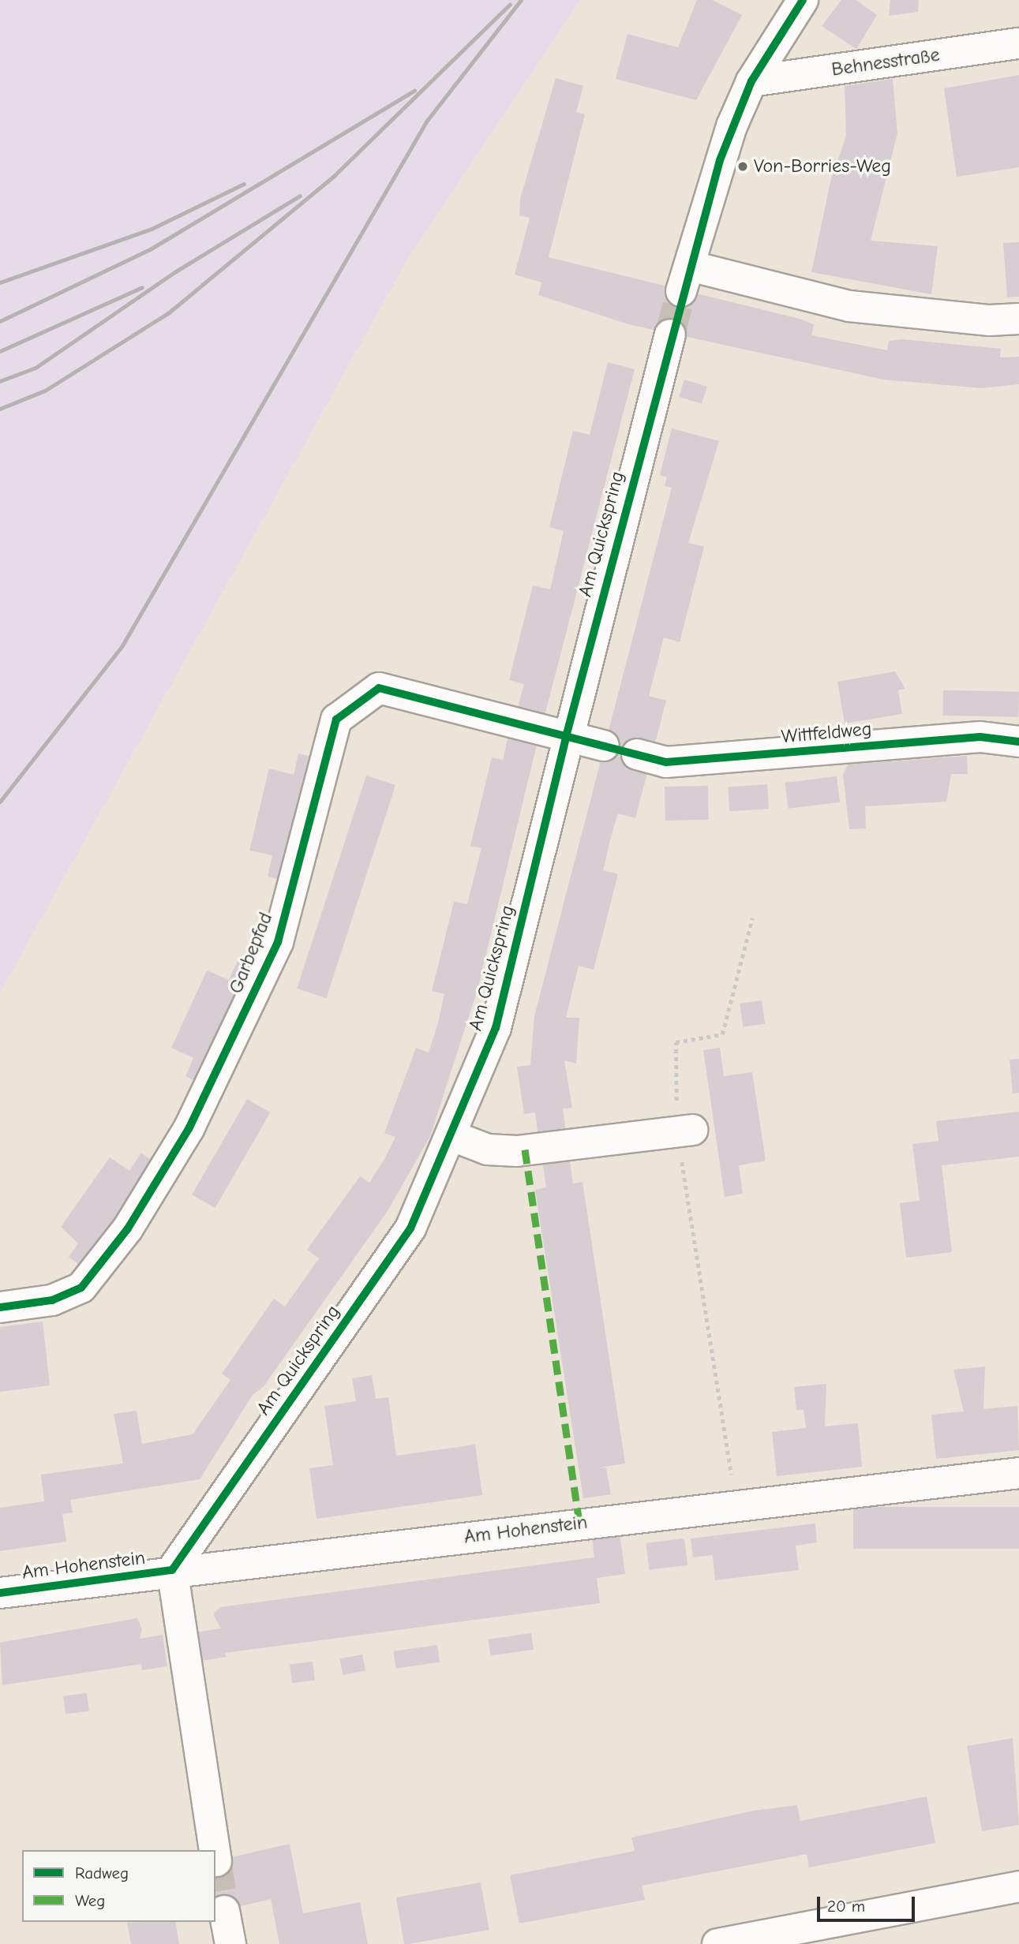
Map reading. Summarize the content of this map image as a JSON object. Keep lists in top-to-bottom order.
{
  "streets": {
    "street": [
      "Behnesstraße",
      "Am Quickspring",
      "Wittfeldweg",
      "Garbepfad",
      "Am Hohenstein"
    ]
  },
  "crossings": [
    ["Am Quickspring", "Garbepfad"],
    ["Am Quickspring", "Am Hohenstein"]
  ],
  "places": ["Von-Borries-Weg"],
  "legend": ["Radweg", "Weg"],
  "scale_bar": "20 m"
}
